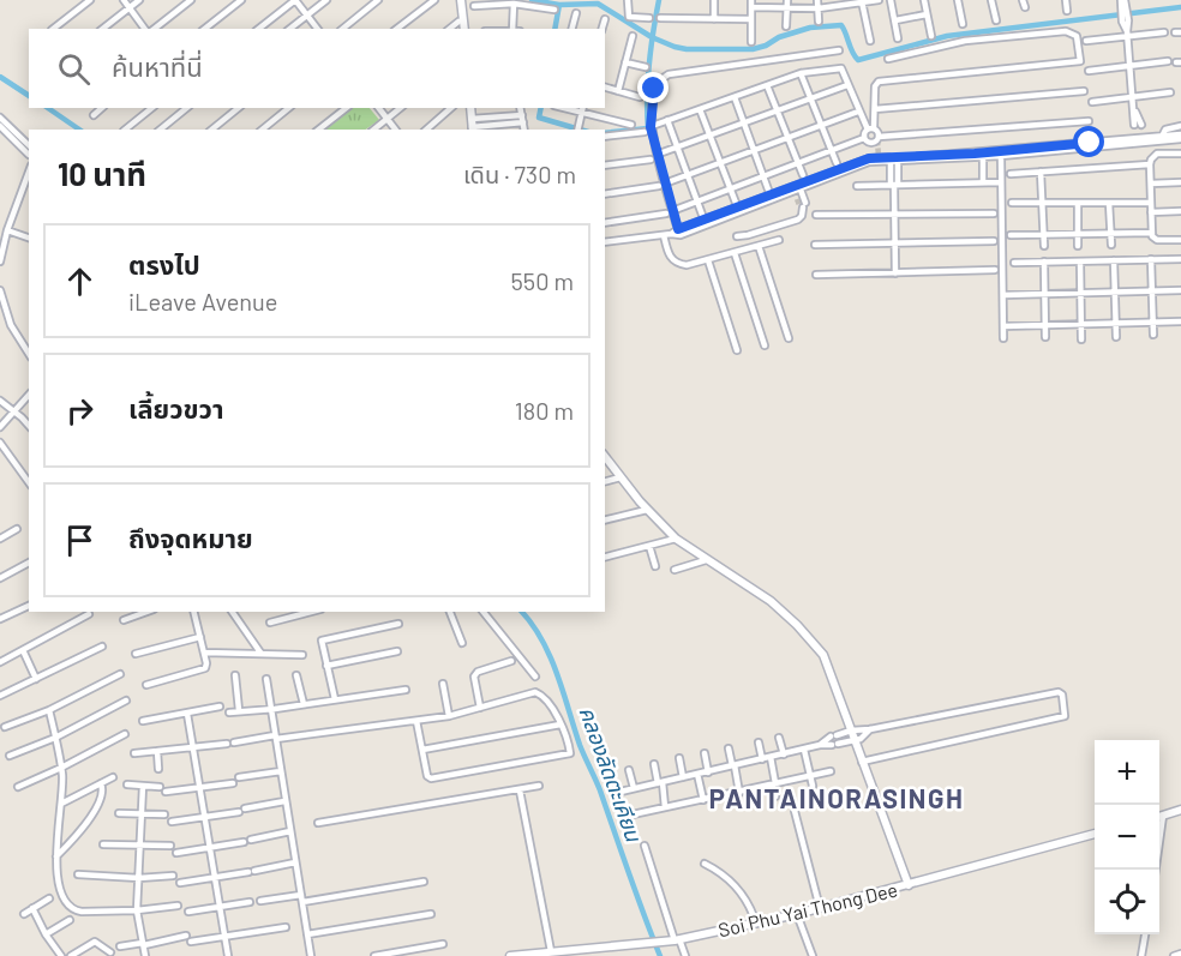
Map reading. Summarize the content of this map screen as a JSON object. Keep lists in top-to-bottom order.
{
  "streets": {
    "street": ["Soi Phu Yai Thong Dee"]
  },
  "districts": ["PANTAINORASINGH"],
  "water": ["คลองลัดตะเคียน"],
  "page": {
    "search": "ค้นหาที่นี่",
    "heading": ["10 นาที", "เดิน · 730 m"],
    "list": [
      ["ตรงไป", "iLeave Avenue", "550 m"],
      ["เลี้ยวขวา", "180 m"],
      "ถึงจุดหมาย"
    ],
    "map_buttons": ["+", "−"]
  }
}
